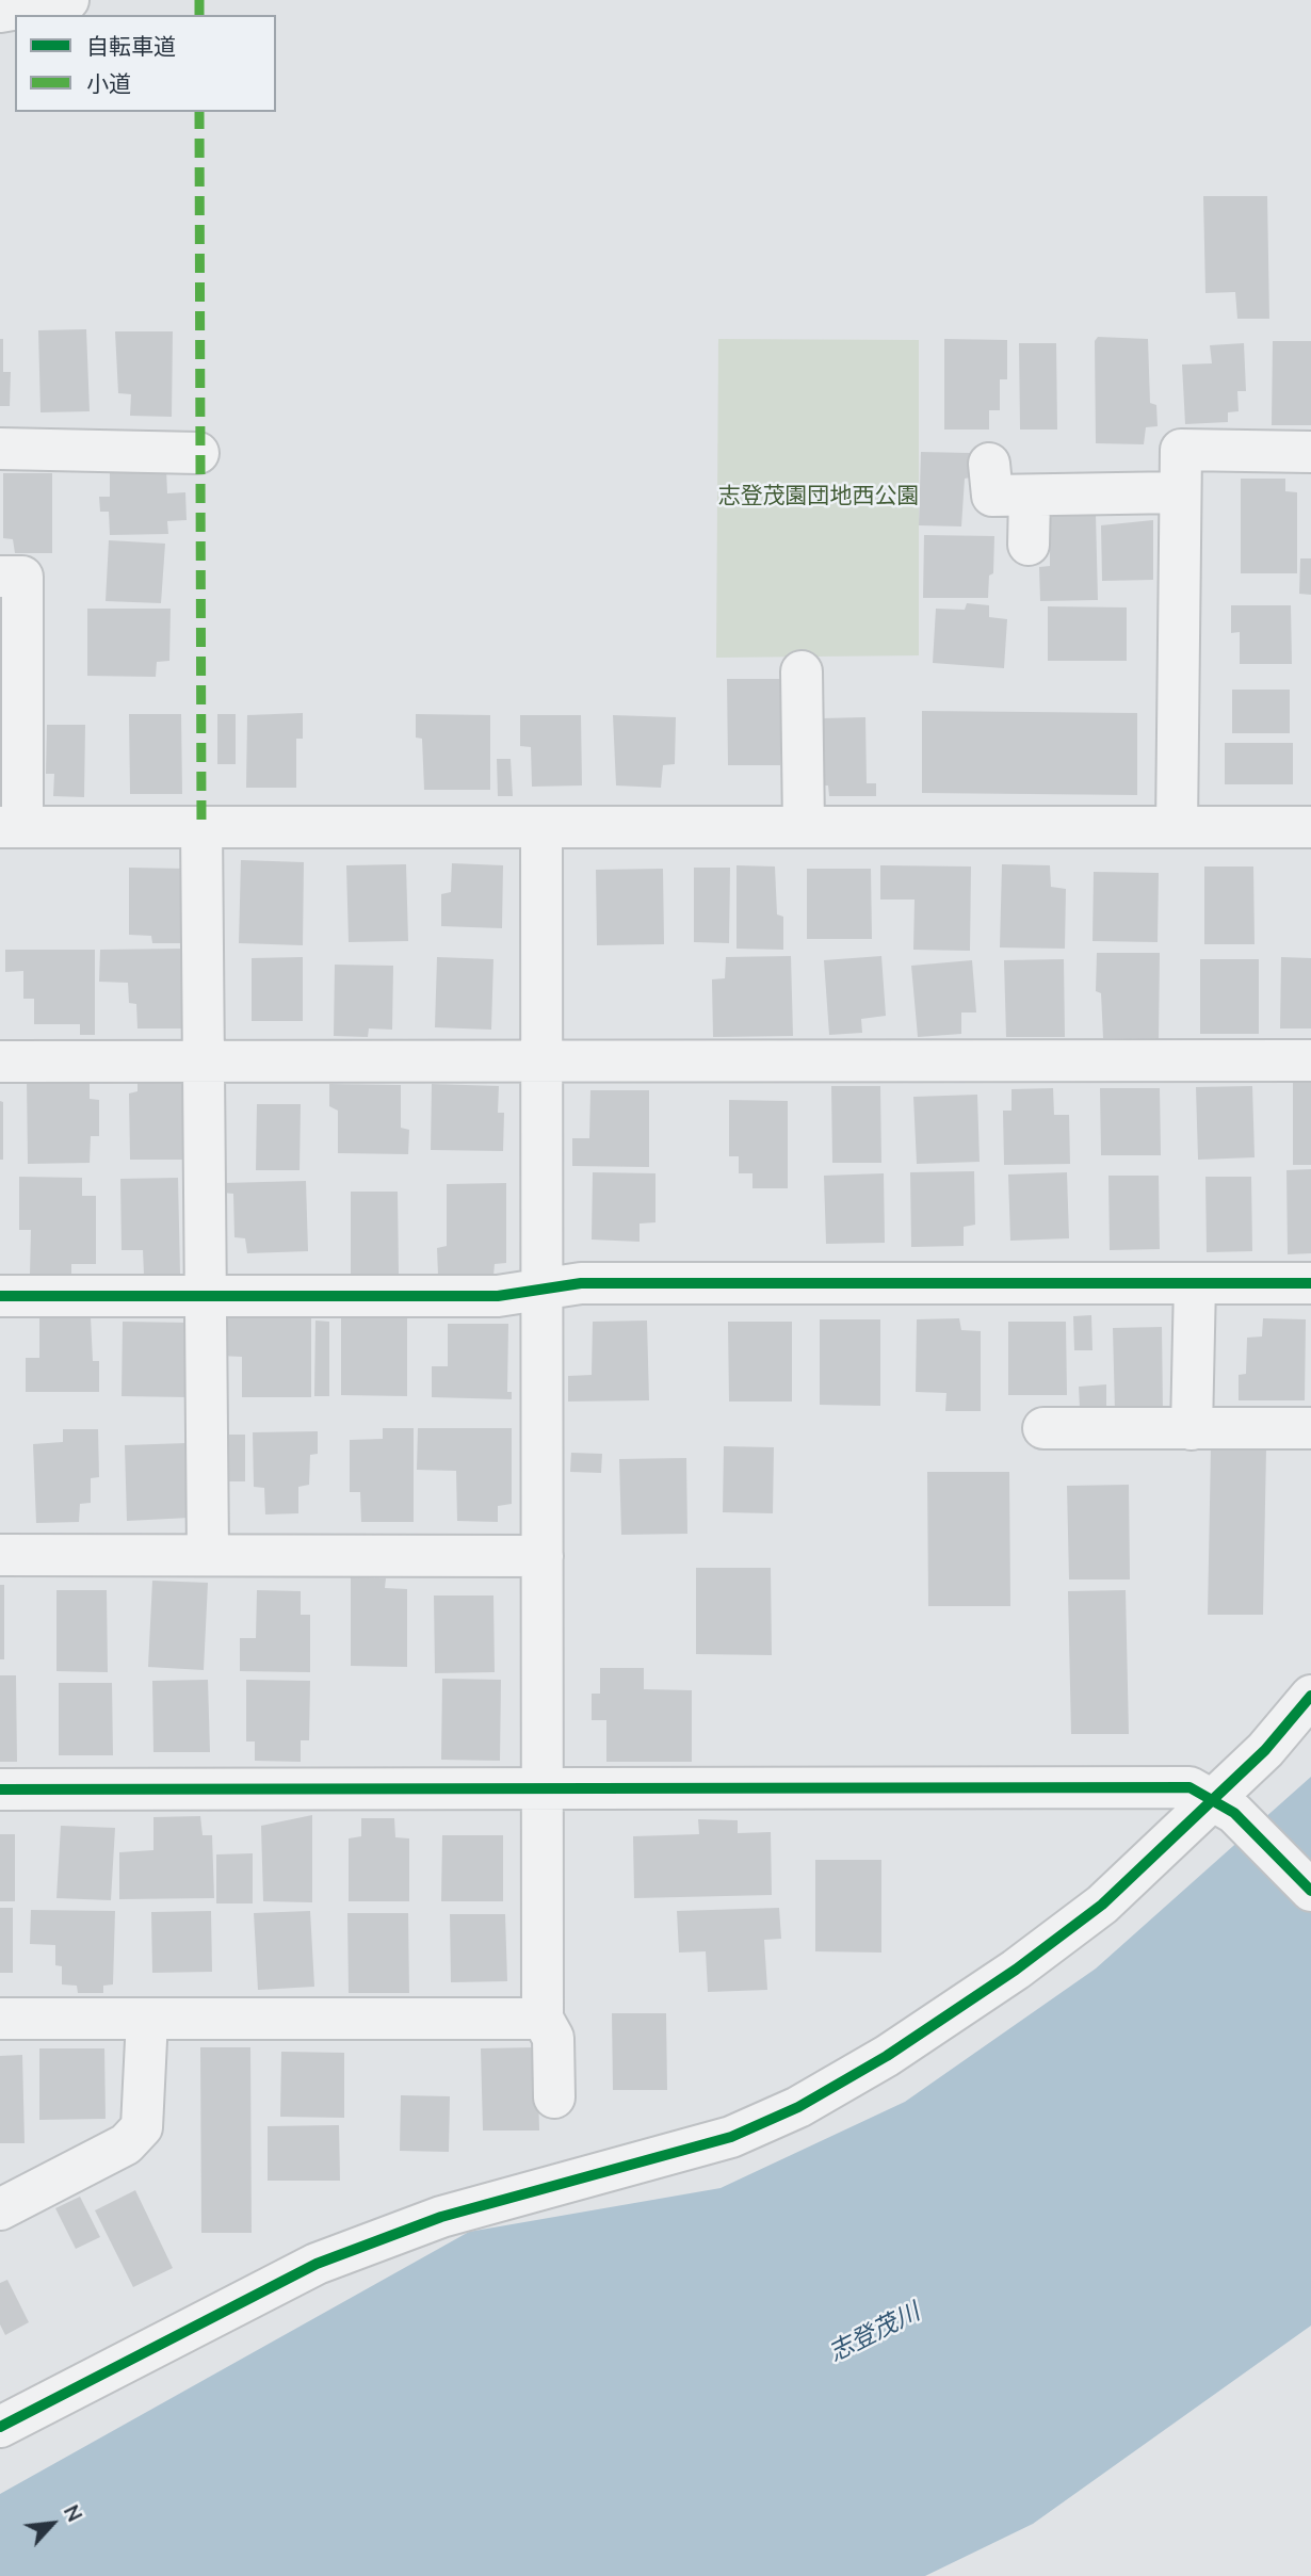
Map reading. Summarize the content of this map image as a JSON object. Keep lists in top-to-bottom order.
{
  "water": ["志登茂川"],
  "parks": ["志登茂園団地西公園"],
  "legend": ["自転車道", "小道"],
  "north": "top right"
}
